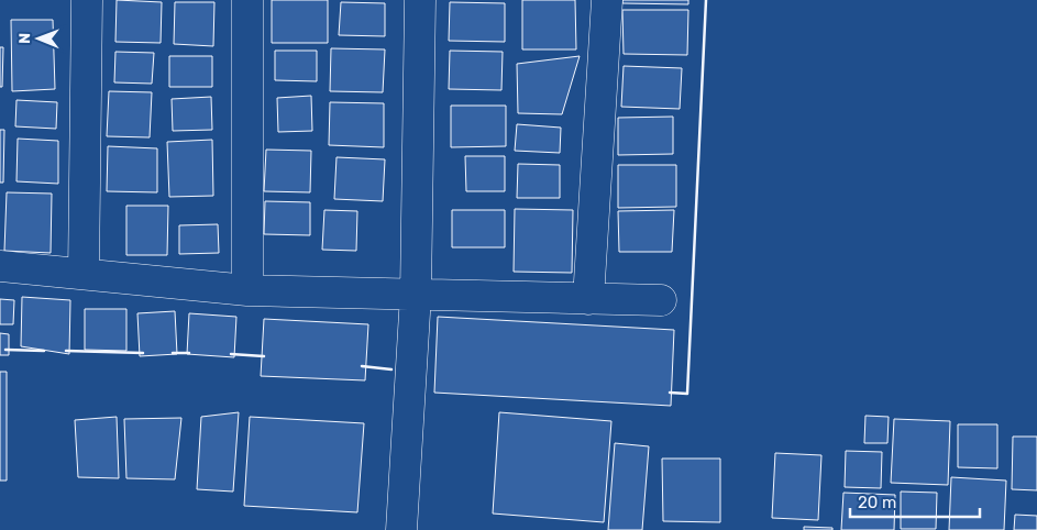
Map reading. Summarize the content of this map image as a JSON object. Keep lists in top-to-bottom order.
{
  "scale_bar": "20 m",
  "north": "left"
}
